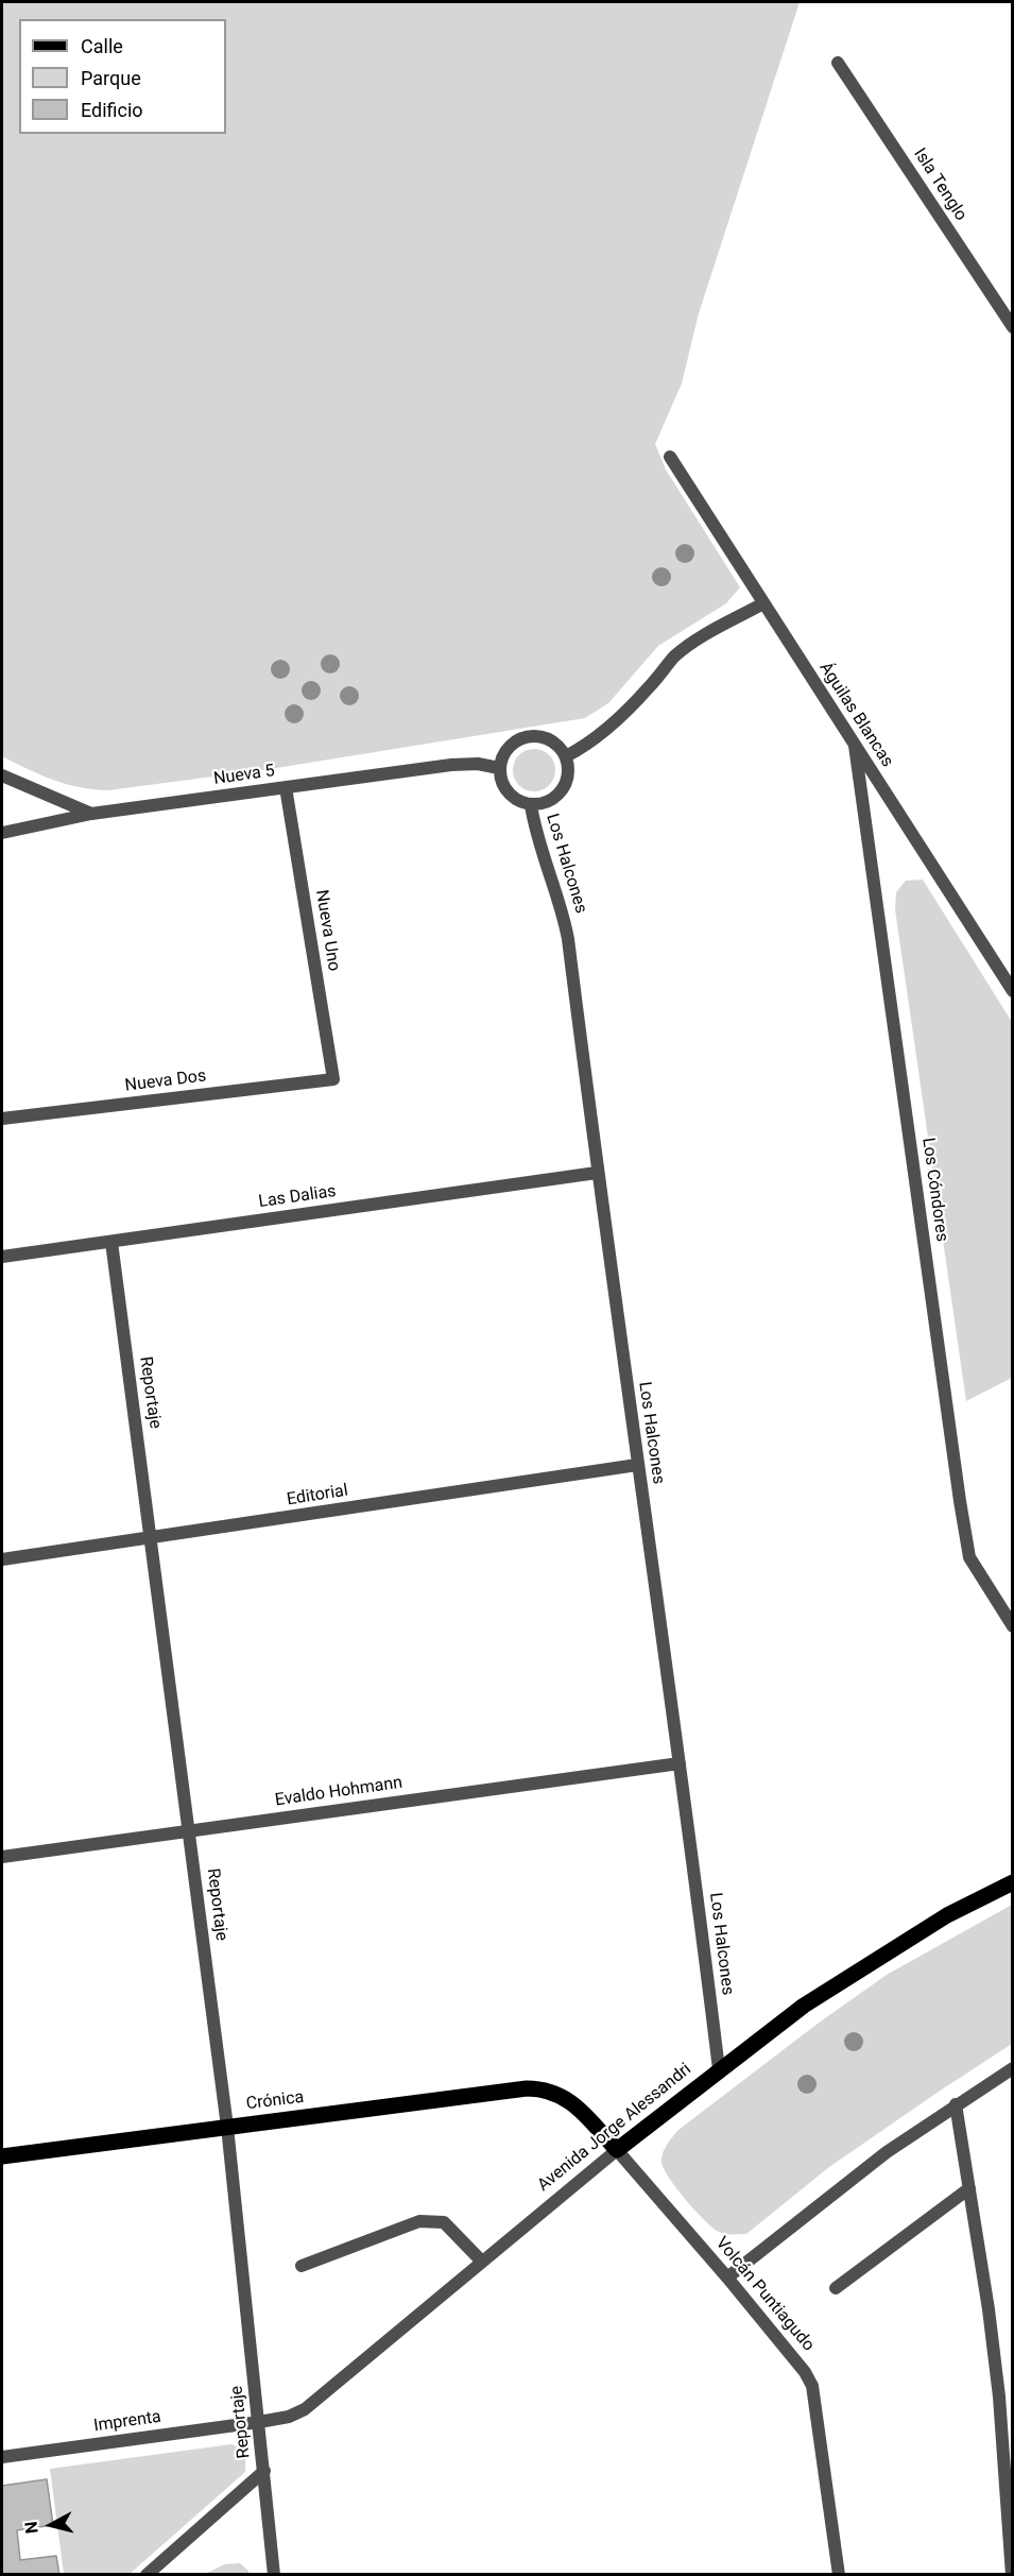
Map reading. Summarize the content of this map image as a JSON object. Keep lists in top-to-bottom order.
{
  "streets": {
    "main road": ["Crónica", "Avenida Jorge Alessandri", "Volcán Puntiagudo"],
    "street": [
      "Isla Tenglo",
      "Águilas Blancas",
      "Nueva 5",
      "Los Halcones",
      "Nueva Uno",
      "Nueva Dos",
      "Los Cóndores",
      "Las Dalias",
      "Reportaje",
      "Editorial",
      "Evaldo Hohmann",
      "Imprenta"
    ]
  },
  "crossings": [
    ["Águilas Blancas", "Los Cóndores"],
    ["Nueva 5", "Los Halcones"],
    ["Nueva 5", "Nueva Uno"],
    ["Los Halcones", "Las Dalias"],
    ["Los Halcones", "Editorial"],
    ["Los Halcones", "Evaldo Hohmann"],
    ["Los Halcones", "Avenida Jorge Alessandri"],
    ["Nueva Uno", "Nueva Dos"],
    ["Las Dalias", "Reportaje"],
    ["Reportaje", "Editorial"],
    ["Reportaje", "Evaldo Hohmann"],
    ["Reportaje", "Crónica"],
    ["Reportaje", "Avenida Jorge Alessandri"],
    ["Reportaje", "Imprenta"],
    ["Crónica", "Volcán Puntiagudo"],
    ["Avenida Jorge Alessandri", "Volcán Puntiagudo"],
    ["Avenida Jorge Alessandri", "Imprenta"]
  ],
  "legend": ["Calle", "Parque", "Edificio"],
  "north": "left"
}
